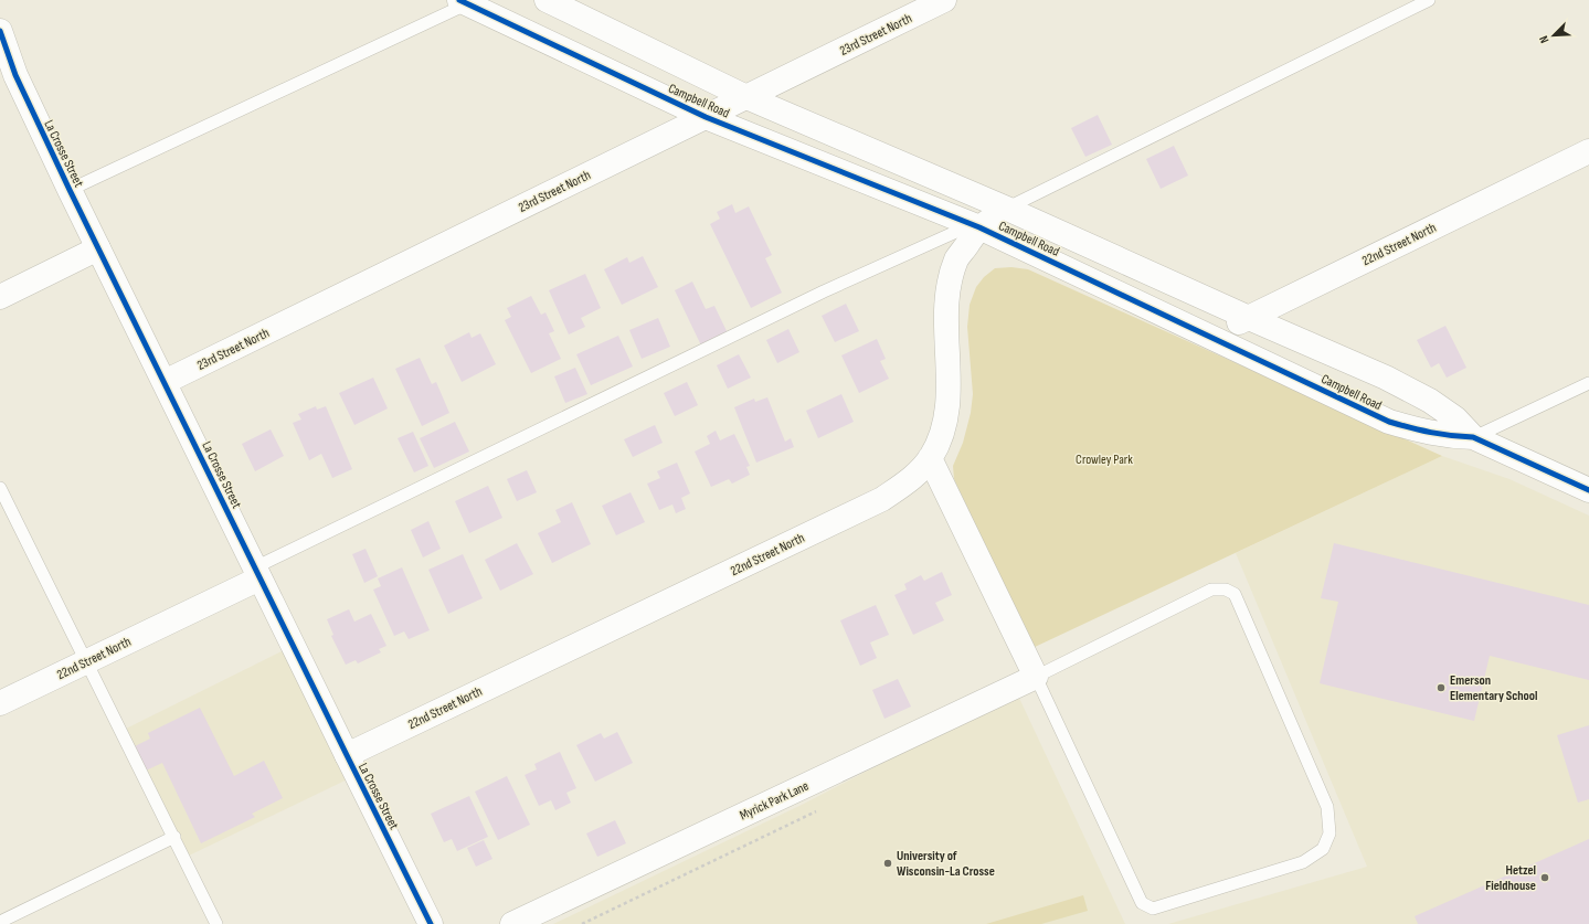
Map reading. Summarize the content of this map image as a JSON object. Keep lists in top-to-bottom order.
{
  "streets": {
    "street": [
      "23rd Street North",
      "Campbell Road",
      "La Crosse Street",
      "22nd Street North",
      "Myrick Park Lane"
    ]
  },
  "crossings": [
    ["23rd Street North", "Campbell Road"],
    ["23rd Street North", "La Crosse Street"],
    ["Campbell Road", "22nd Street North"],
    ["La Crosse Street", "22nd Street North"]
  ],
  "parks": ["Crowley Park"],
  "places": ["Emerson Elementary School", "University of Wisconsin-La Crosse", "Hetzel Fieldhouse"],
  "north": "bottom left"
}
